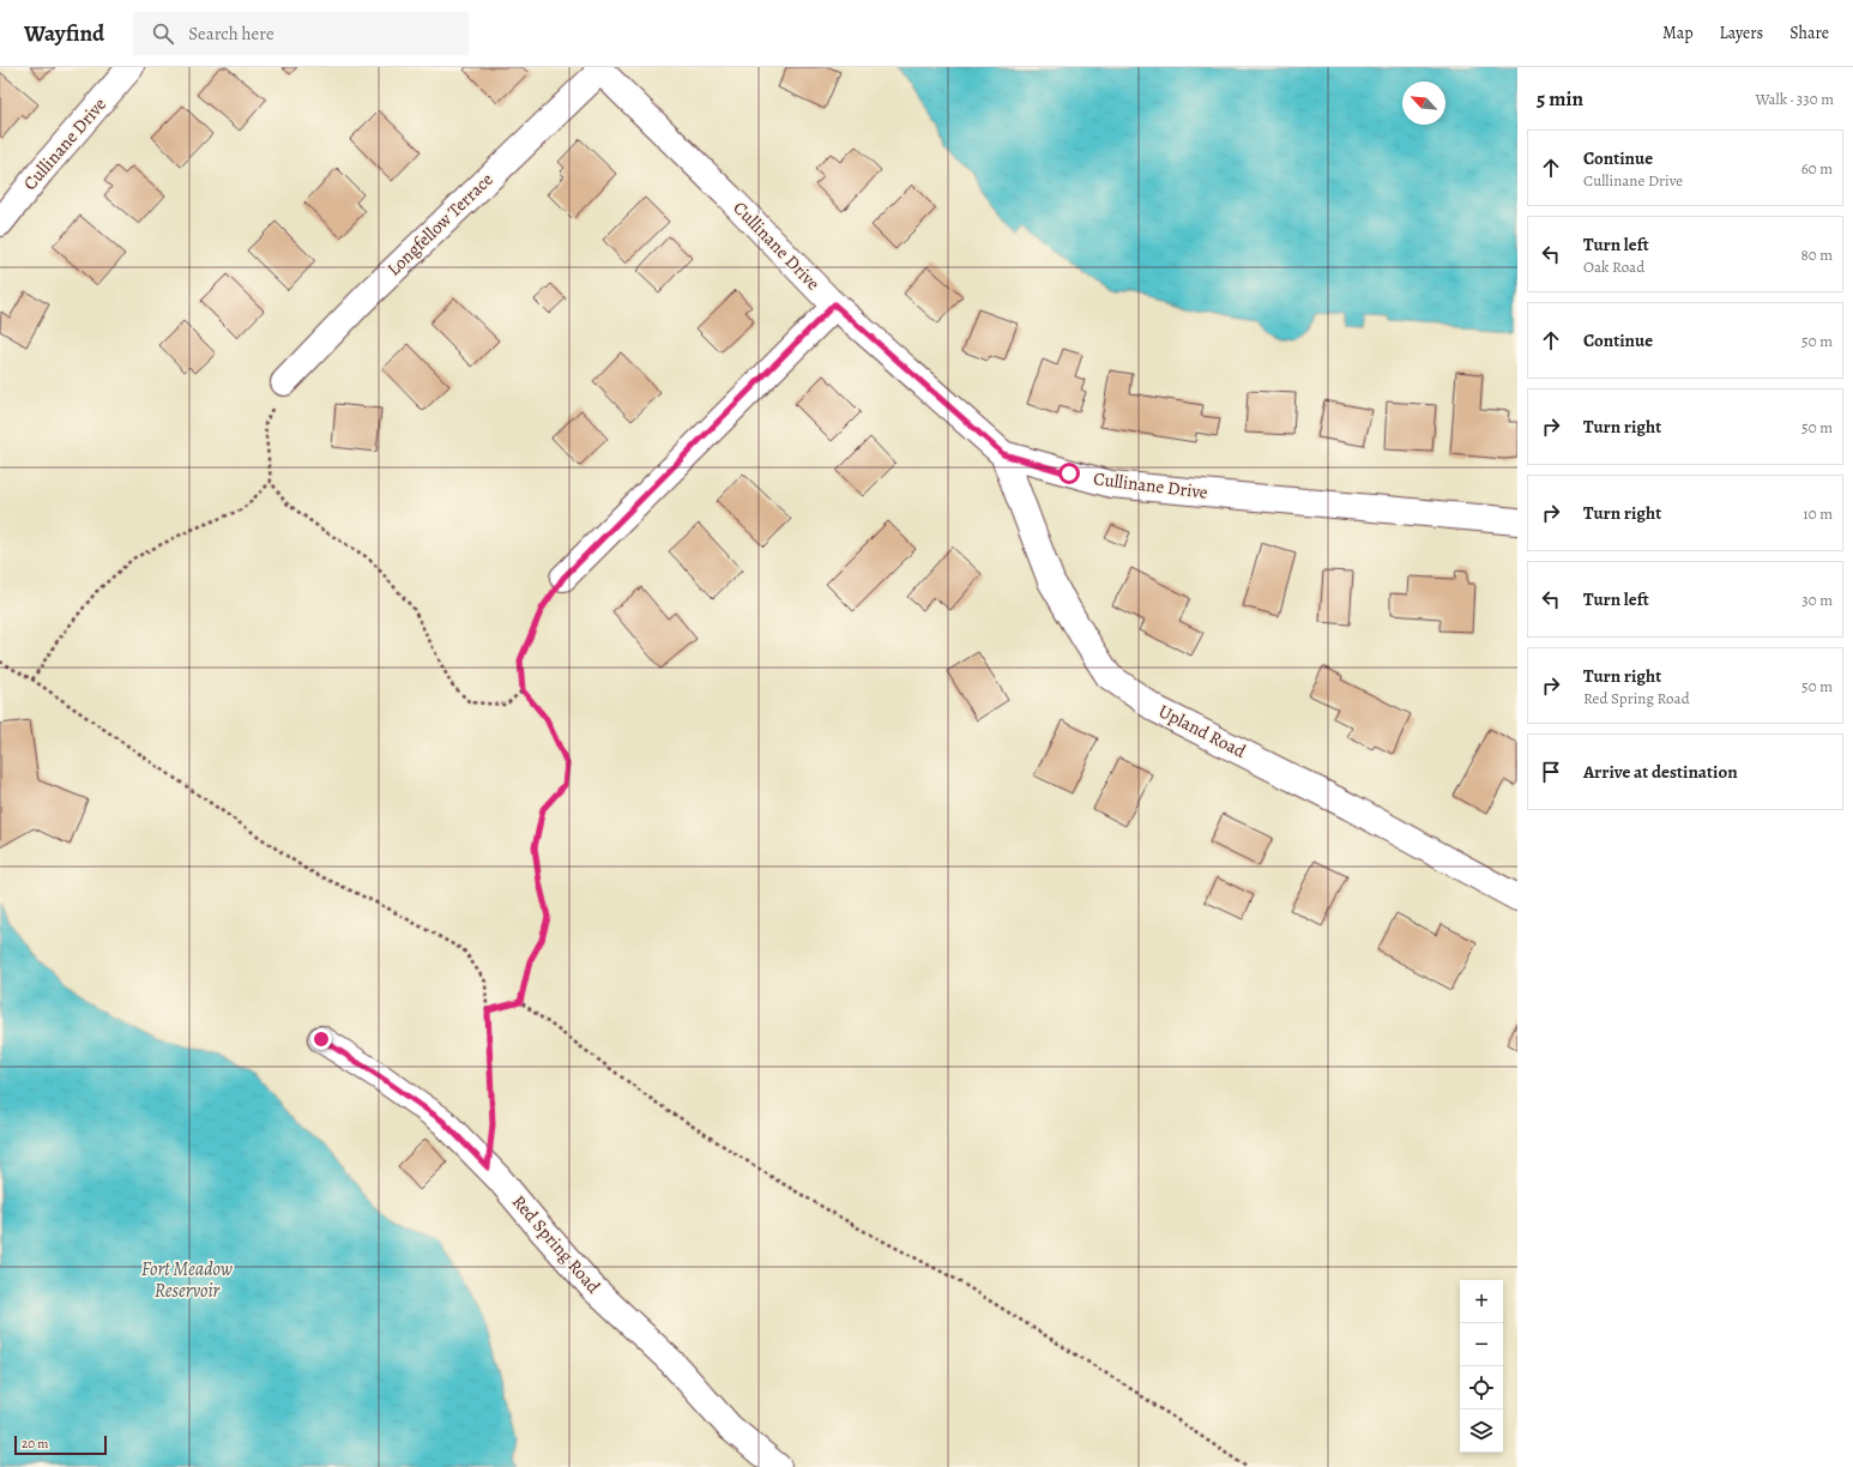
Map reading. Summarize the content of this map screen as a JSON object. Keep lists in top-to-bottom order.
{
  "streets": {
    "street": [
      "Cullinane Drive",
      "Longfellow Terrace",
      "Upland Road",
      "Red Spring Road"
    ]
  },
  "crossings": [
    ["Cullinane Drive", "Longfellow Terrace"],
    ["Cullinane Drive", "Upland Road"]
  ],
  "water": ["Fort Meadow Reservoir"],
  "scale_bar": "20 m",
  "north": "top left",
  "page": {
    "header": "Wayfind",
    "search": "Search here",
    "nav": ["Map", "Layers", "Share"],
    "heading": ["5 min", "Walk · 330 m"],
    "list": [
      ["Continue", "Cullinane Drive", "60 m"],
      ["Turn left", "Oak Road", "80 m"],
      ["Continue", "50 m"],
      ["Turn right", "50 m"],
      ["Turn right", "10 m"],
      ["Turn left", "30 m"],
      ["Turn right", "Red Spring Road", "50 m"],
      "Arrive at destination"
    ],
    "map_buttons": ["+", "−"],
    "scale": "20 m"
  }
}
